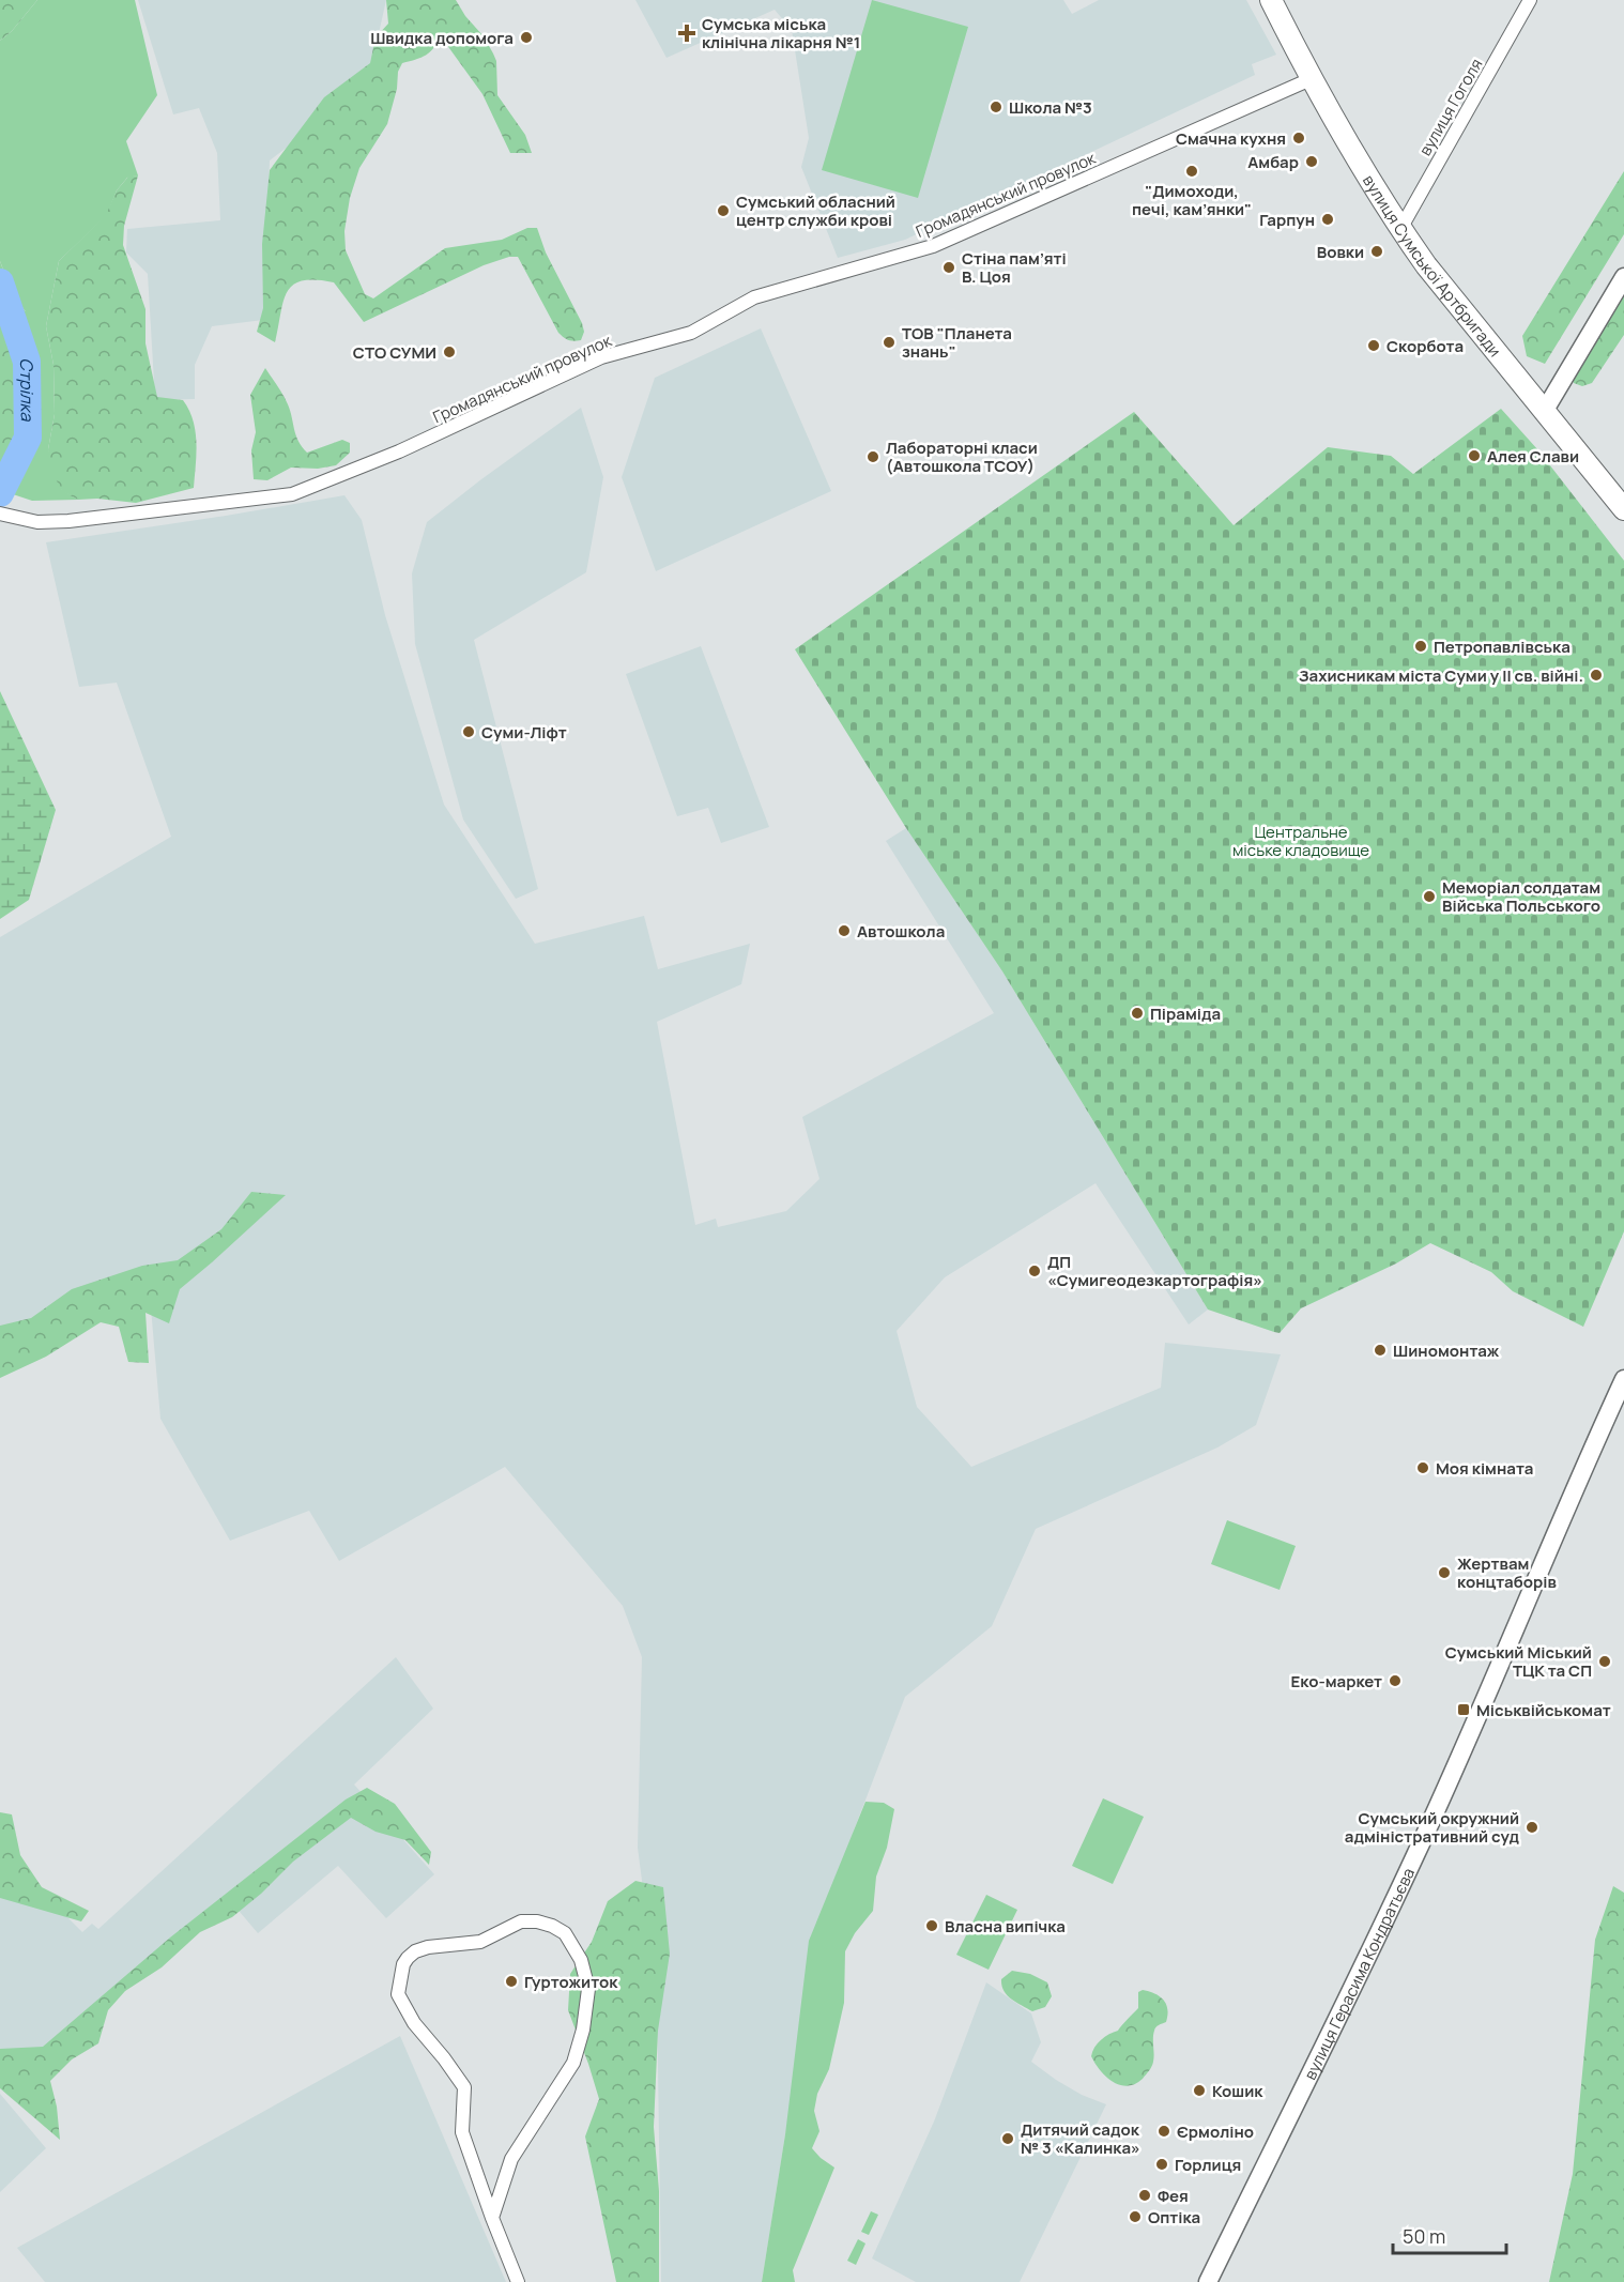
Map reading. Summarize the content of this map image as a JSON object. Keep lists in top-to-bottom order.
{
  "streets": {
    "main road": ["вулиця Сумської Артбригади", "вулиця Герасима Кондратьєва"],
    "street": ["вулиця Гоголя", "Громадянський провулок"]
  },
  "crossings": [
    ["вулиця Гоголя", "вулиця Сумської Артбригади"],
    ["Громадянський провулок", "вулиця Сумської Артбригади"]
  ],
  "water": ["Стрілка"],
  "parks": ["Центральне міське кладовище"],
  "places": {
    "health": ["Сумська міська клінічна лікарня №1"],
    "other": [
      "Швидка допомога",
      "Школа №3",
      "Смачна кухня",
      "Амбар",
      "\"Димоходи, печі, кам’янки\"",
      "Сумський обласний центр служби крові",
      "Гарпун",
      "Вовки",
      "Стіна пам’яті В. Цоя",
      "ТОВ \"Планета знань\"",
      "Скорбота",
      "СТО СУМИ",
      "Алея Слави",
      "Лабораторні класи (Автошкола ТСОУ)",
      "Петропавлівська",
      "Захисникам міста Суми у ІІ св. війні.",
      "Суми-Ліфт",
      "Меморіал солдатам Війська Польського",
      "Автошкола",
      "Піраміда",
      "ДП «Сумигеодезкартографія»",
      "Шиномонтаж",
      "Моя кімната",
      "Жертвам концтаборів",
      "Сумський Міський ТЦК та СП",
      "Еко-маркет",
      "Сумський окружний адміністративний суд",
      "Власна випічка",
      "Гуртожиток",
      "Кошик",
      "Єрмоліно",
      "Дитячий садок № 3 «Калинка»",
      "Горлиця",
      "Фея",
      "Оптіка"
    ],
    "transit": ["Міськвійськомат"]
  },
  "scale_bar": "50 m"
}
